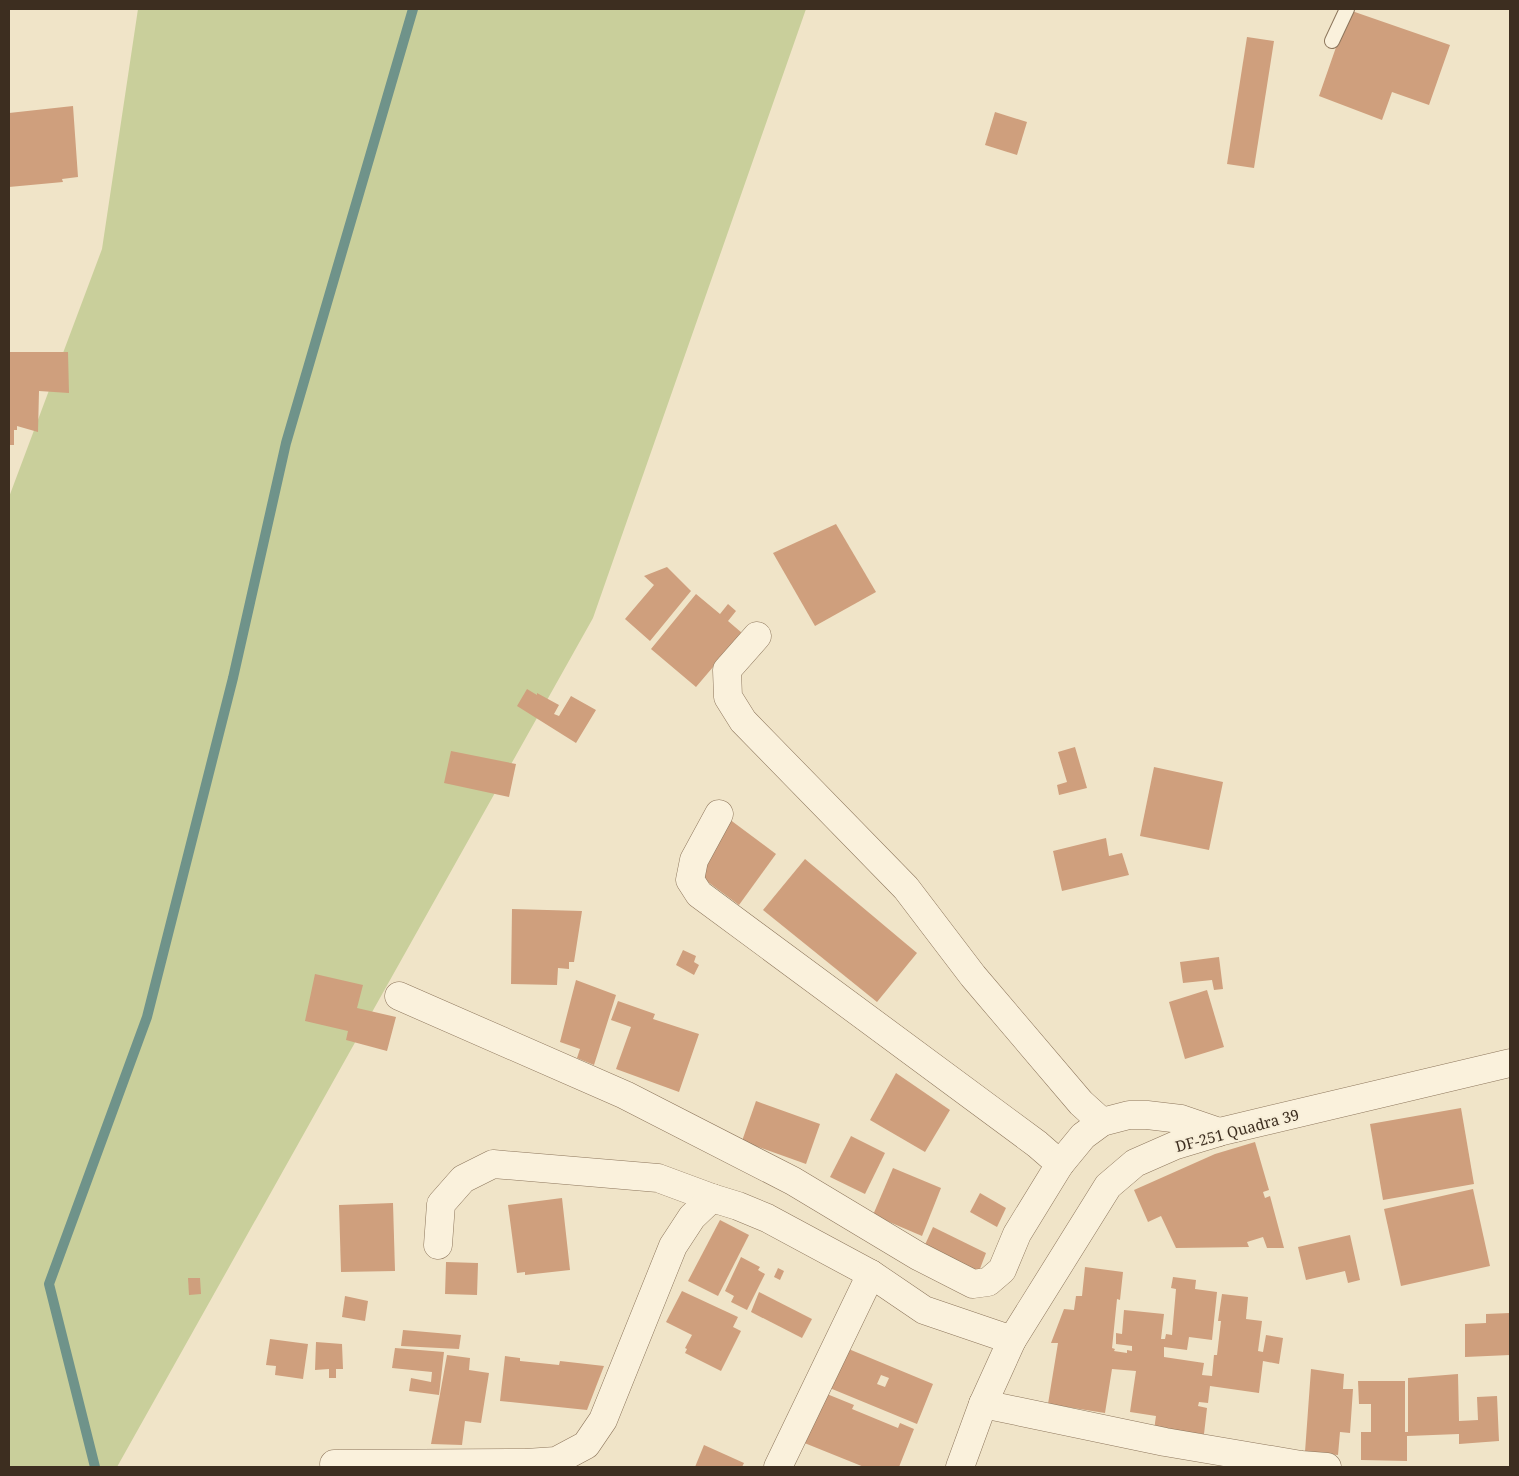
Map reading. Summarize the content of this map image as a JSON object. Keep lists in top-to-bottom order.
{
  "streets": {
    "street": ["DF-251 Quadra 39"]
  }
}
